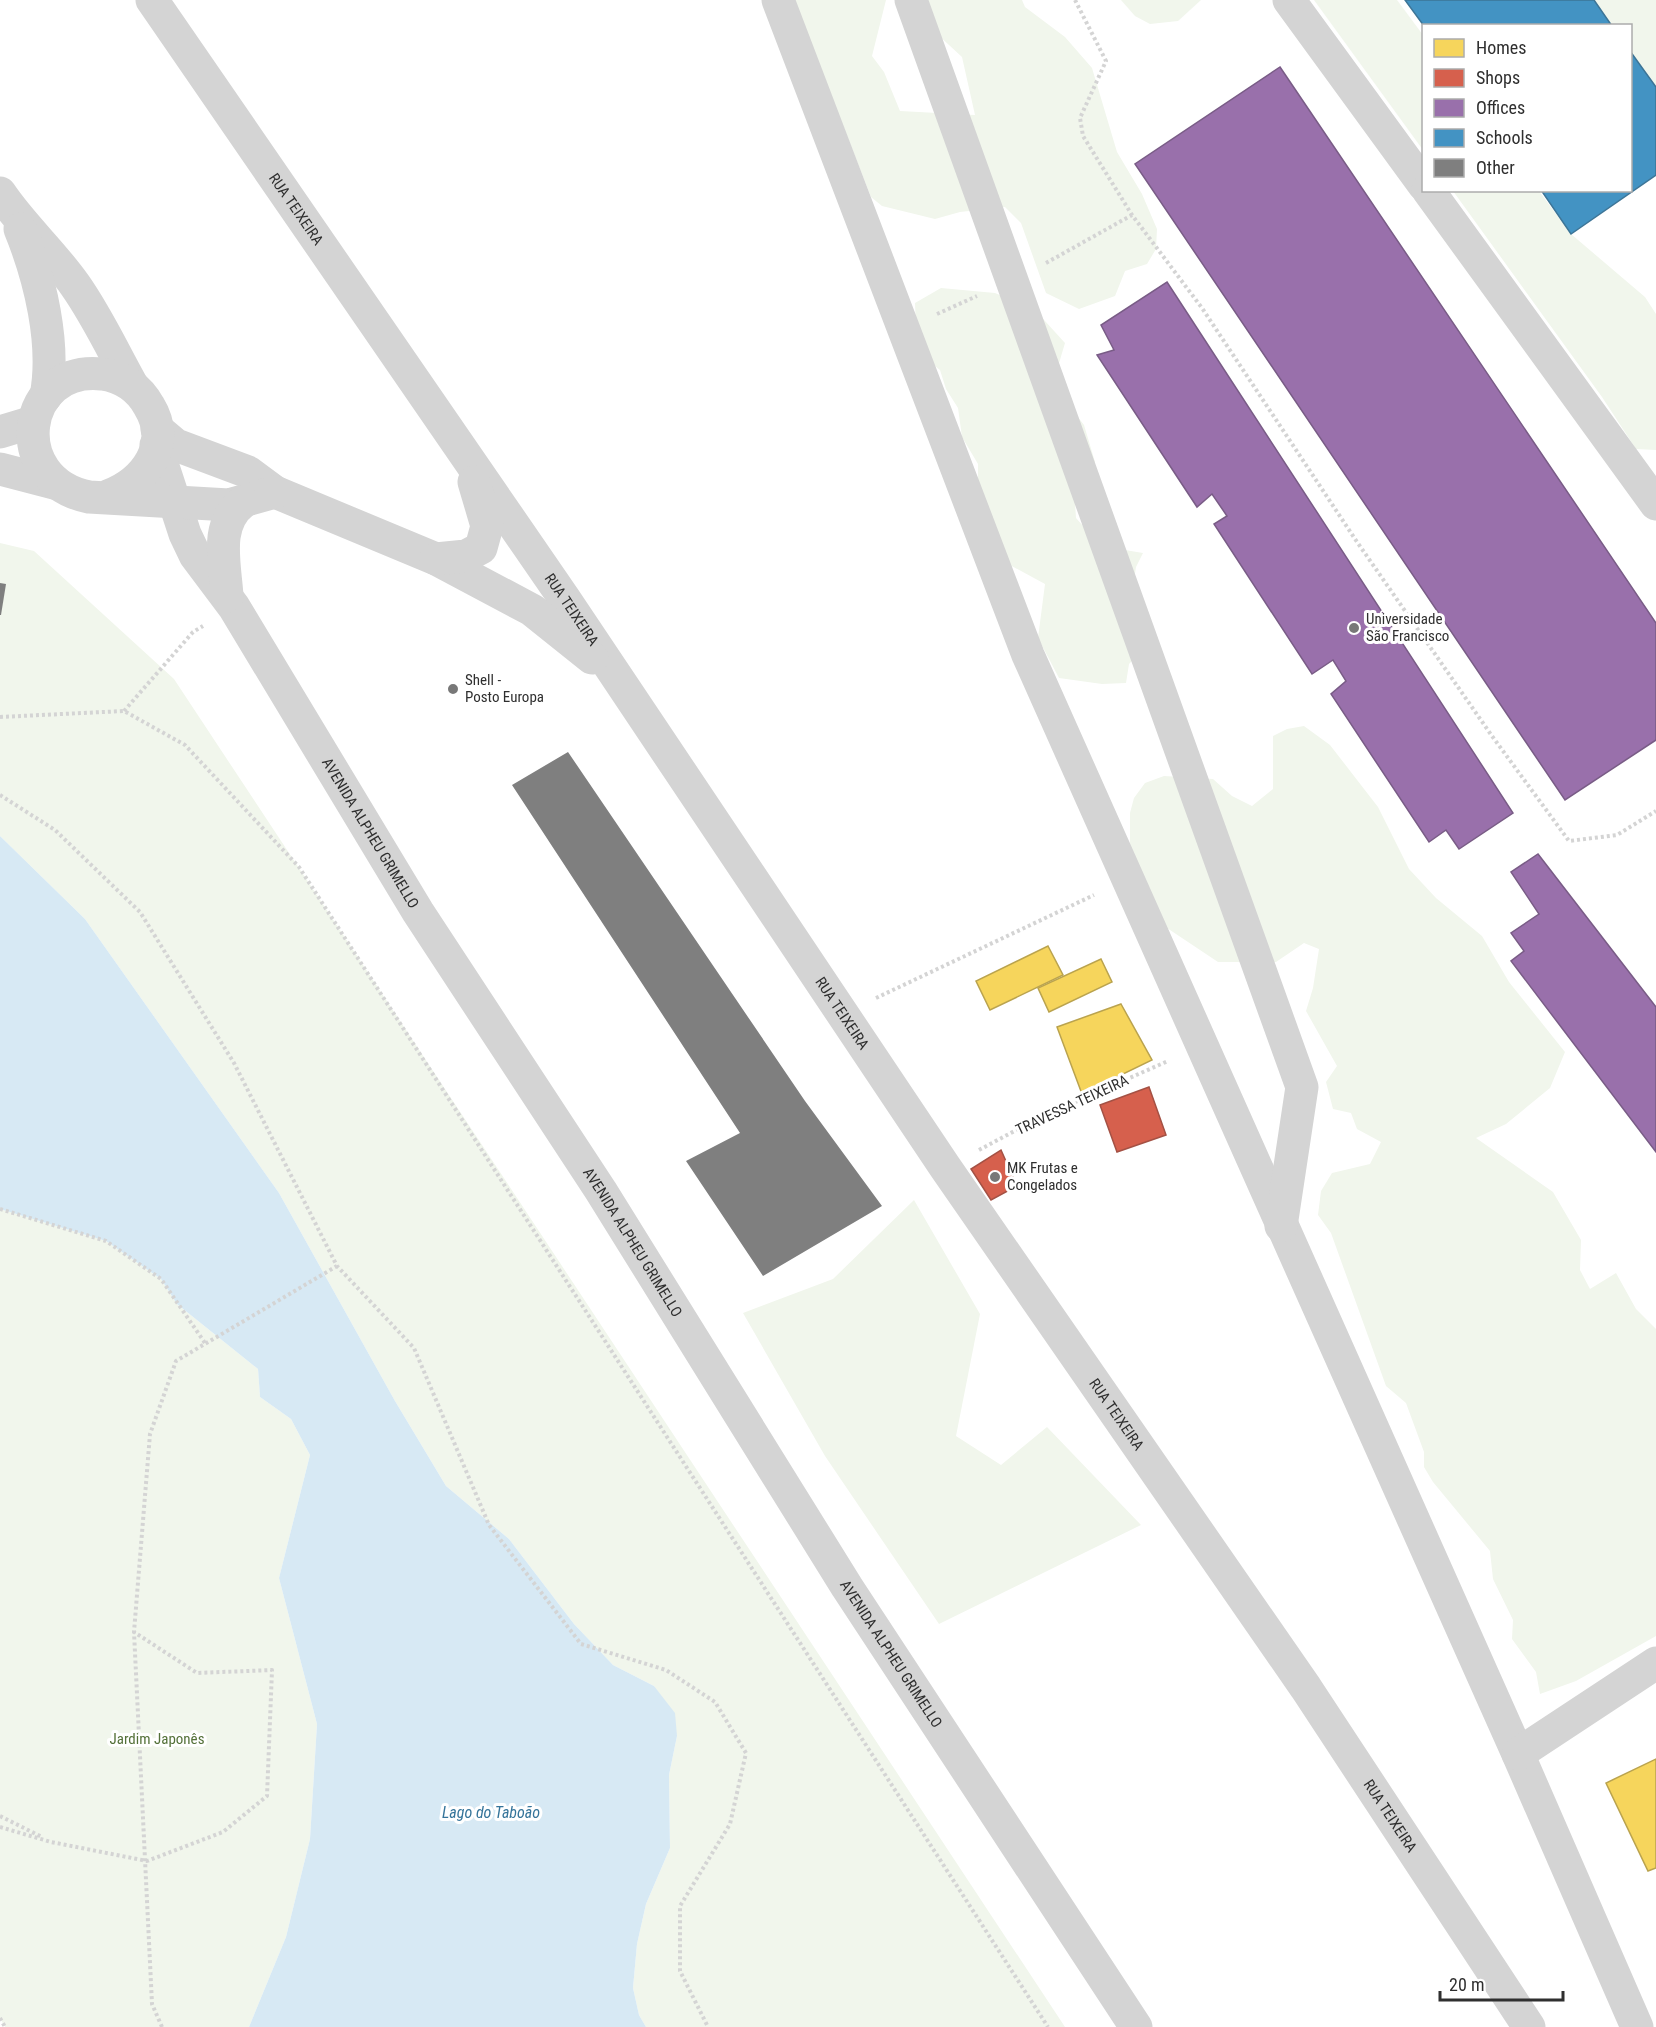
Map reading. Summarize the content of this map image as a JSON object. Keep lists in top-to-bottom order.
{
  "streets": {
    "street": ["RUA TEIXEIRA", "AVENIDA ALPHEU GRIMELLO"],
    "path": ["TRAVESSA TEIXEIRA"]
  },
  "crossings": [
    ["RUA TEIXEIRA", "TRAVESSA TEIXEIRA"]
  ],
  "water": ["Lago do Taboão"],
  "parks": ["Jardim Japonês"],
  "places": ["Universidade São Francisco", "Shell - Posto Europa", "MK Frutas e Congelados"],
  "legend": [
    "Homes",
    "Shops",
    "Offices",
    "Schools",
    "Other"
  ],
  "scale_bar": "20 m"
}
